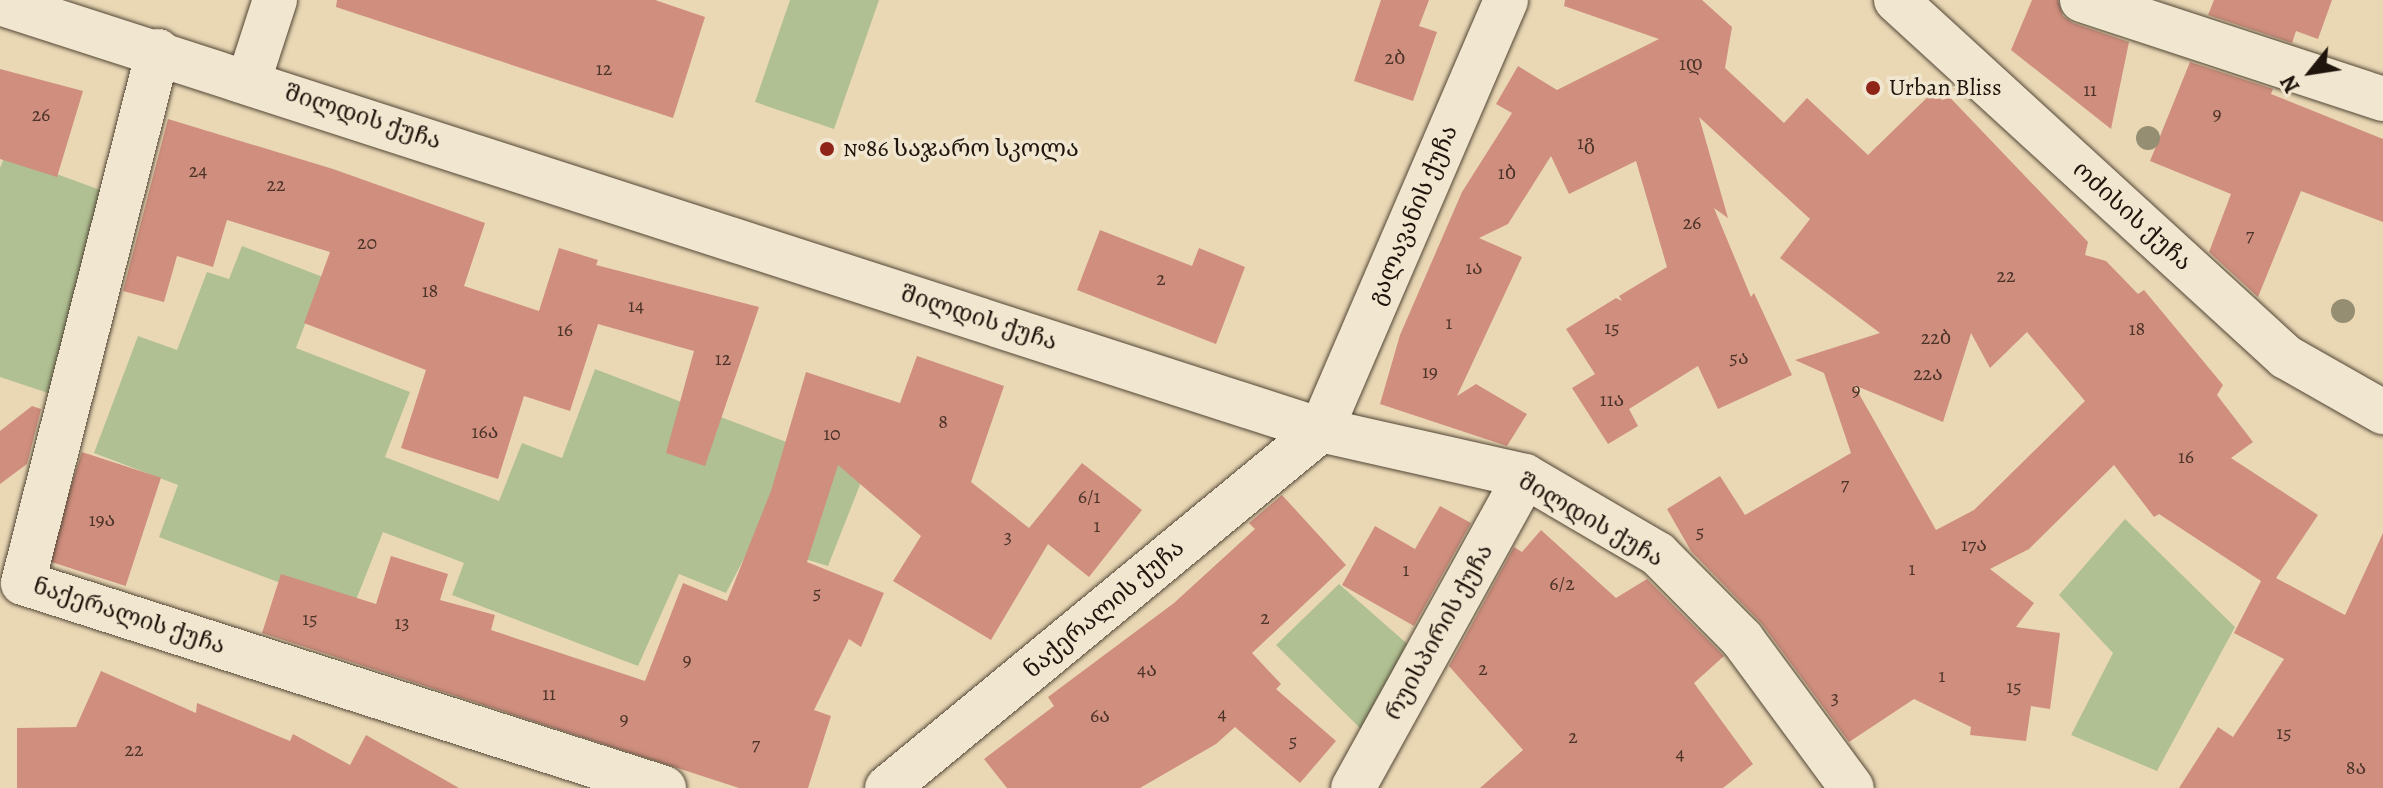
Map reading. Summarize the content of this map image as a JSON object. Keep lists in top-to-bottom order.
{
  "streets": {
    "street": [
      "შილდის ქუჩა",
      "გალავანის ქუჩა",
      "ოძისის ქუჩა",
      "ნაქერალის ქუჩა",
      "რუისპირის ქუჩა"
    ]
  },
  "crossings": [
    ["შილდის ქუჩა", "გალავანის ქუჩა"],
    ["შილდის ქუჩა", "ნაქერალის ქუჩა"],
    ["შილდის ქუჩა", "რუისპირის ქუჩა"],
    ["გალავანის ქუჩა", "ნაქერალის ქუჩა"]
  ],
  "places": ["Urban Bliss", "№86 საჯარო სკოლა"],
  "house_numbers": [
    "2ბ",
    "1დ",
    "12",
    "11",
    "9",
    "26",
    "1გ",
    "24",
    "1ბ",
    "22",
    "26",
    "7",
    "20",
    "1ა",
    "22",
    "2",
    "18",
    "14",
    "1",
    "15",
    "18",
    "16",
    "22ბ",
    "5ა",
    "12",
    "19",
    "22ა",
    "9",
    "11ა",
    "8",
    "16ა",
    "10",
    "16",
    "7",
    "6/1",
    "19ა",
    "1",
    "5",
    "3",
    "17ა",
    "1",
    "1",
    "6/2",
    "5",
    "2",
    "15",
    "13",
    "9",
    "2",
    "4ა",
    "1",
    "15",
    "11",
    "3",
    "4",
    "6ა",
    "9",
    "15",
    "2",
    "5",
    "7",
    "22",
    "4",
    "8ა"
  ],
  "north": "bottom left"
}
